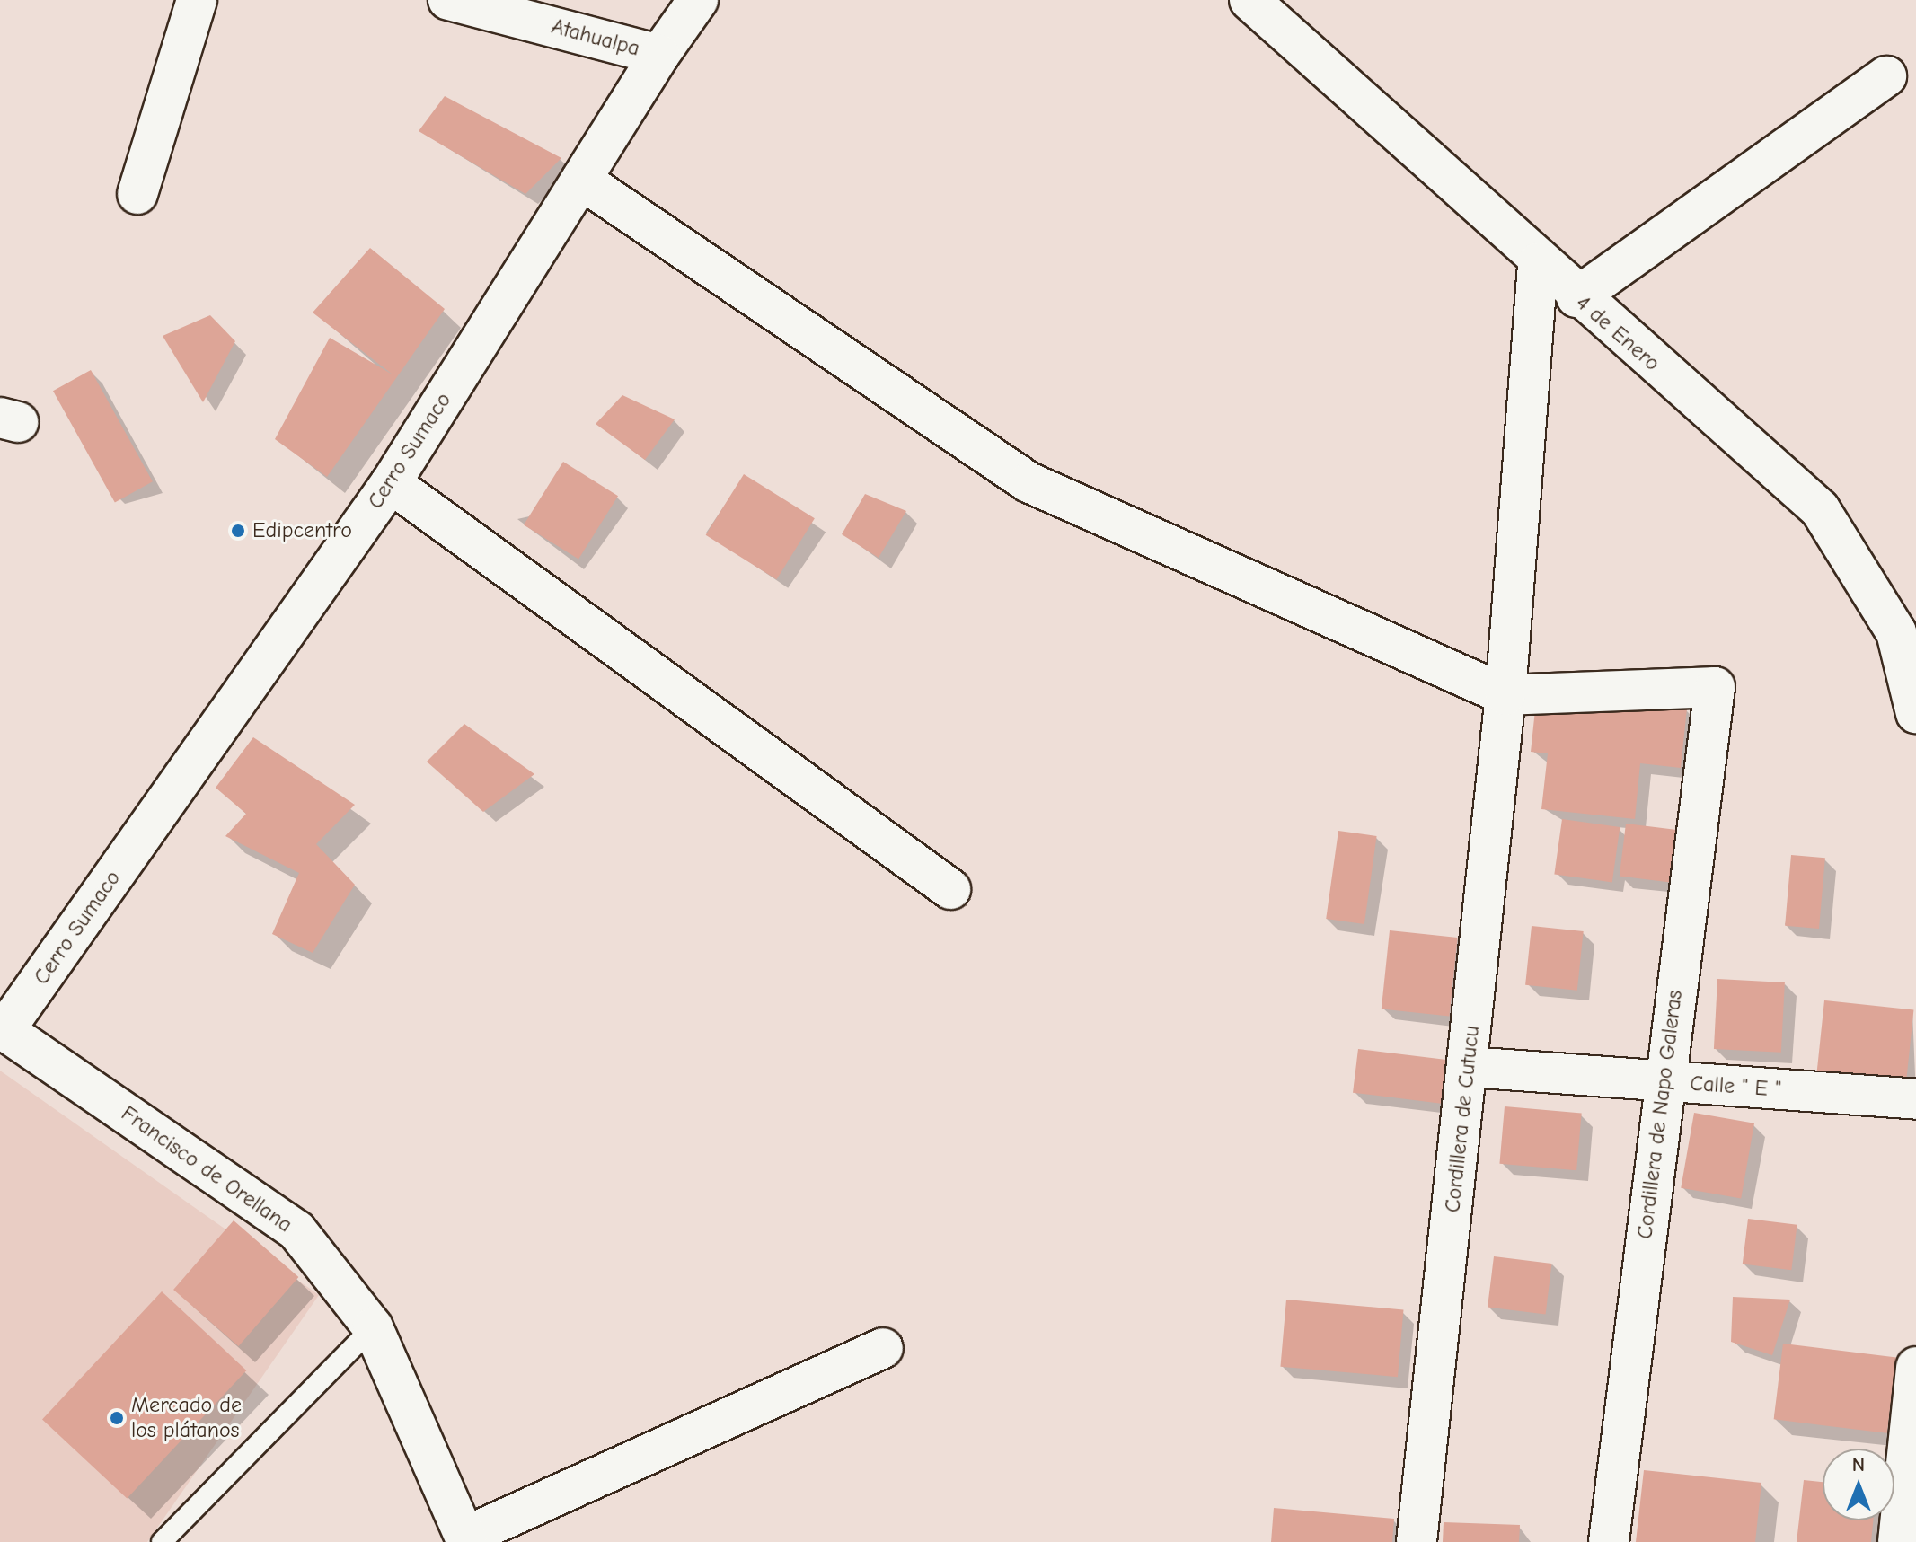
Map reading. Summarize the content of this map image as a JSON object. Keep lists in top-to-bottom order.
{
  "streets": {
    "street": [
      "Atahualpa",
      "4 de Enero",
      "Cerro Sumaco",
      "Calle \" E \"",
      "Cordillera de Napo Galeras",
      "Cordillera de Cutucu",
      "Francisco de Orellana"
    ]
  },
  "crossings": [
    ["Atahualpa", "Cerro Sumaco"],
    ["4 de Enero", "Cordillera de Cutucu"],
    ["Cerro Sumaco", "Francisco de Orellana"],
    ["Calle \" E \"", "Cordillera de Napo Galeras"],
    ["Calle \" E \"", "Cordillera de Cutucu"],
    ["Cordillera de Napo Galeras", "Cordillera de Cutucu"]
  ],
  "places": ["Edipcentro", "Mercado de los plátanos"],
  "north": "top"
}
